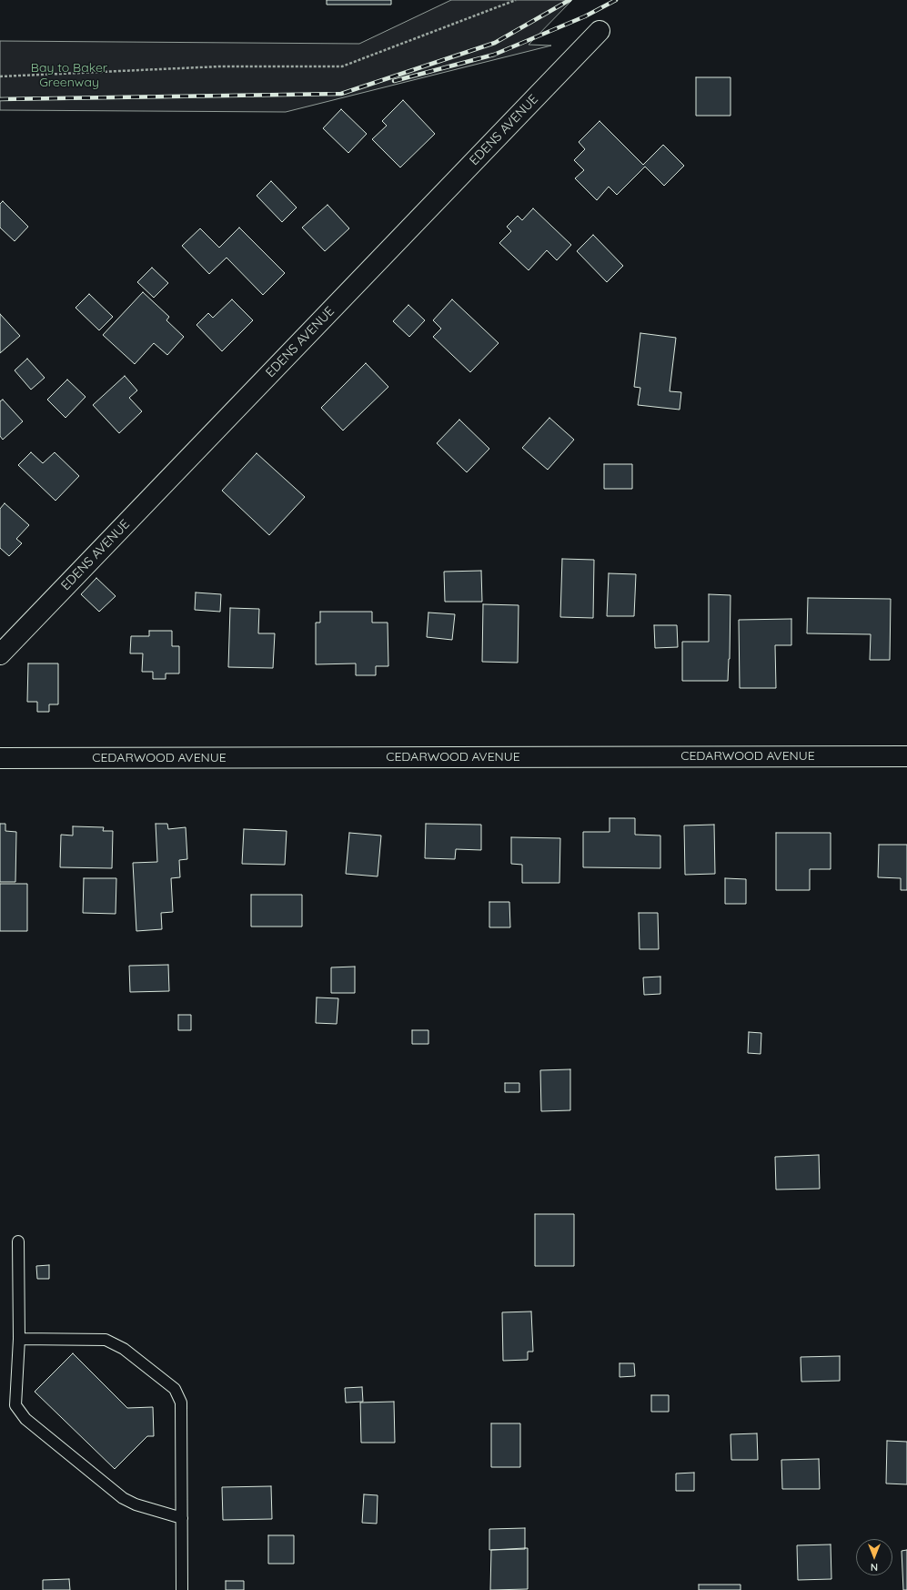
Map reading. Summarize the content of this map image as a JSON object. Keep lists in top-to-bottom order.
{
  "streets": {
    "street": ["EDENS AVENUE", "CEDARWOOD AVENUE"]
  },
  "parks": ["Bay to Baker Greenway"],
  "north": "bottom"
}
